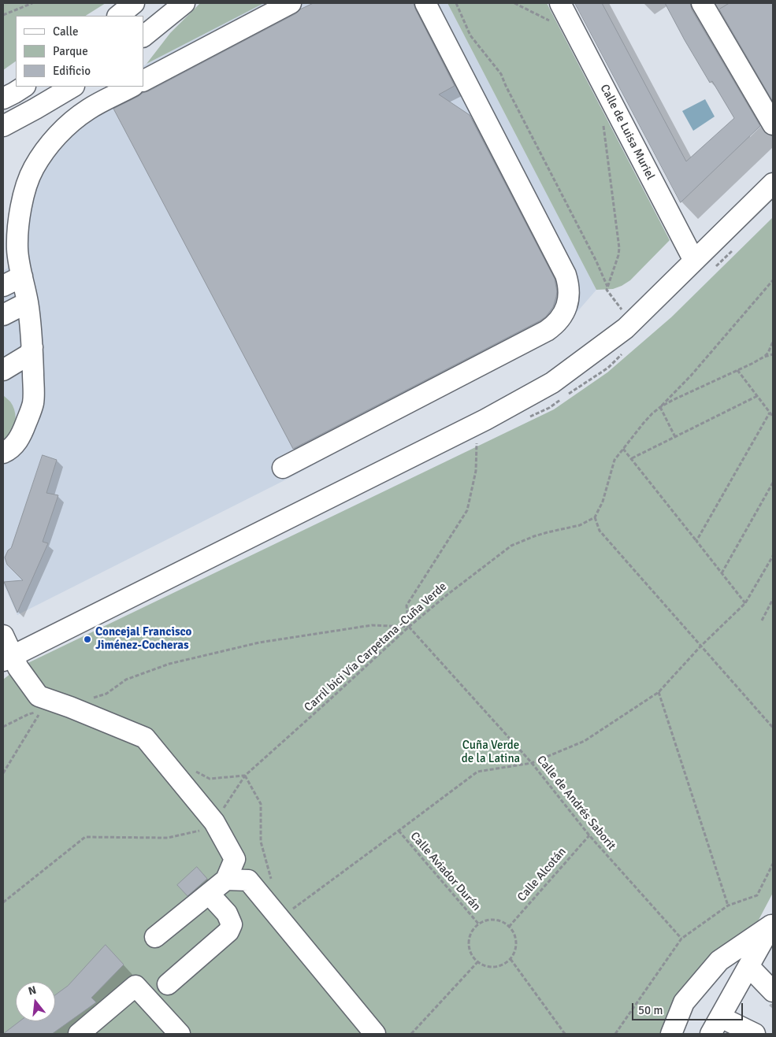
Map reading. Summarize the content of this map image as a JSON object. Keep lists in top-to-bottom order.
{
  "streets": {
    "street": ["Calle de Luisa Muriel"],
    "path": [
      "Carril bici Vía Carpetana -Cuña Verde",
      "Calle de Andrés Saborit",
      "Calle Aviador Durán",
      "Calle Alcotán"
    ]
  },
  "crossings": [
    ["Carril bici Vía Carpetana -Cuña Verde", "Calle de Andrés Saborit"],
    ["Calle de Andrés Saborit", "Calle Alcotán"],
    ["Calle Aviador Durán", "Calle Alcotán"]
  ],
  "parks": ["Cuña Verde de la Latina"],
  "places": ["Concejal Francisco Jiménez-Cocheras"],
  "legend": ["Calle", "Parque", "Edificio"],
  "scale_bar": "50 m",
  "north": "top"
}
